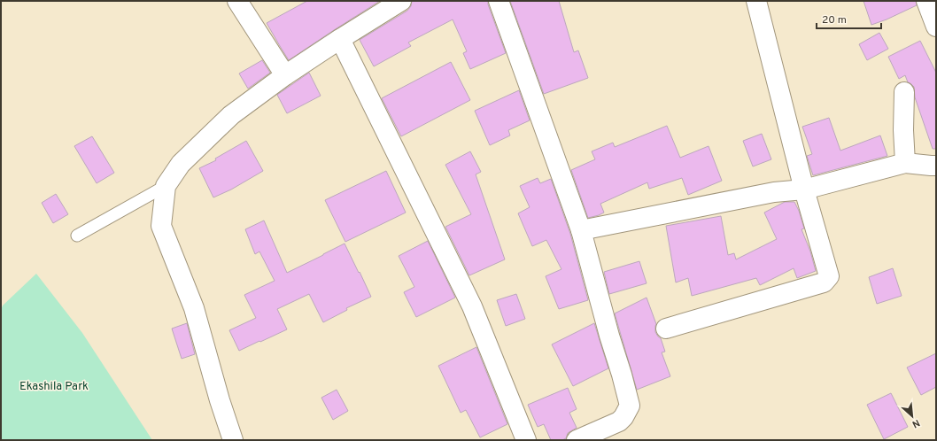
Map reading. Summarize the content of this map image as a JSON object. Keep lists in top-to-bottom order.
{
  "parks": ["Ekashila Park"],
  "scale_bar": "20 m",
  "north": "bottom right"
}
